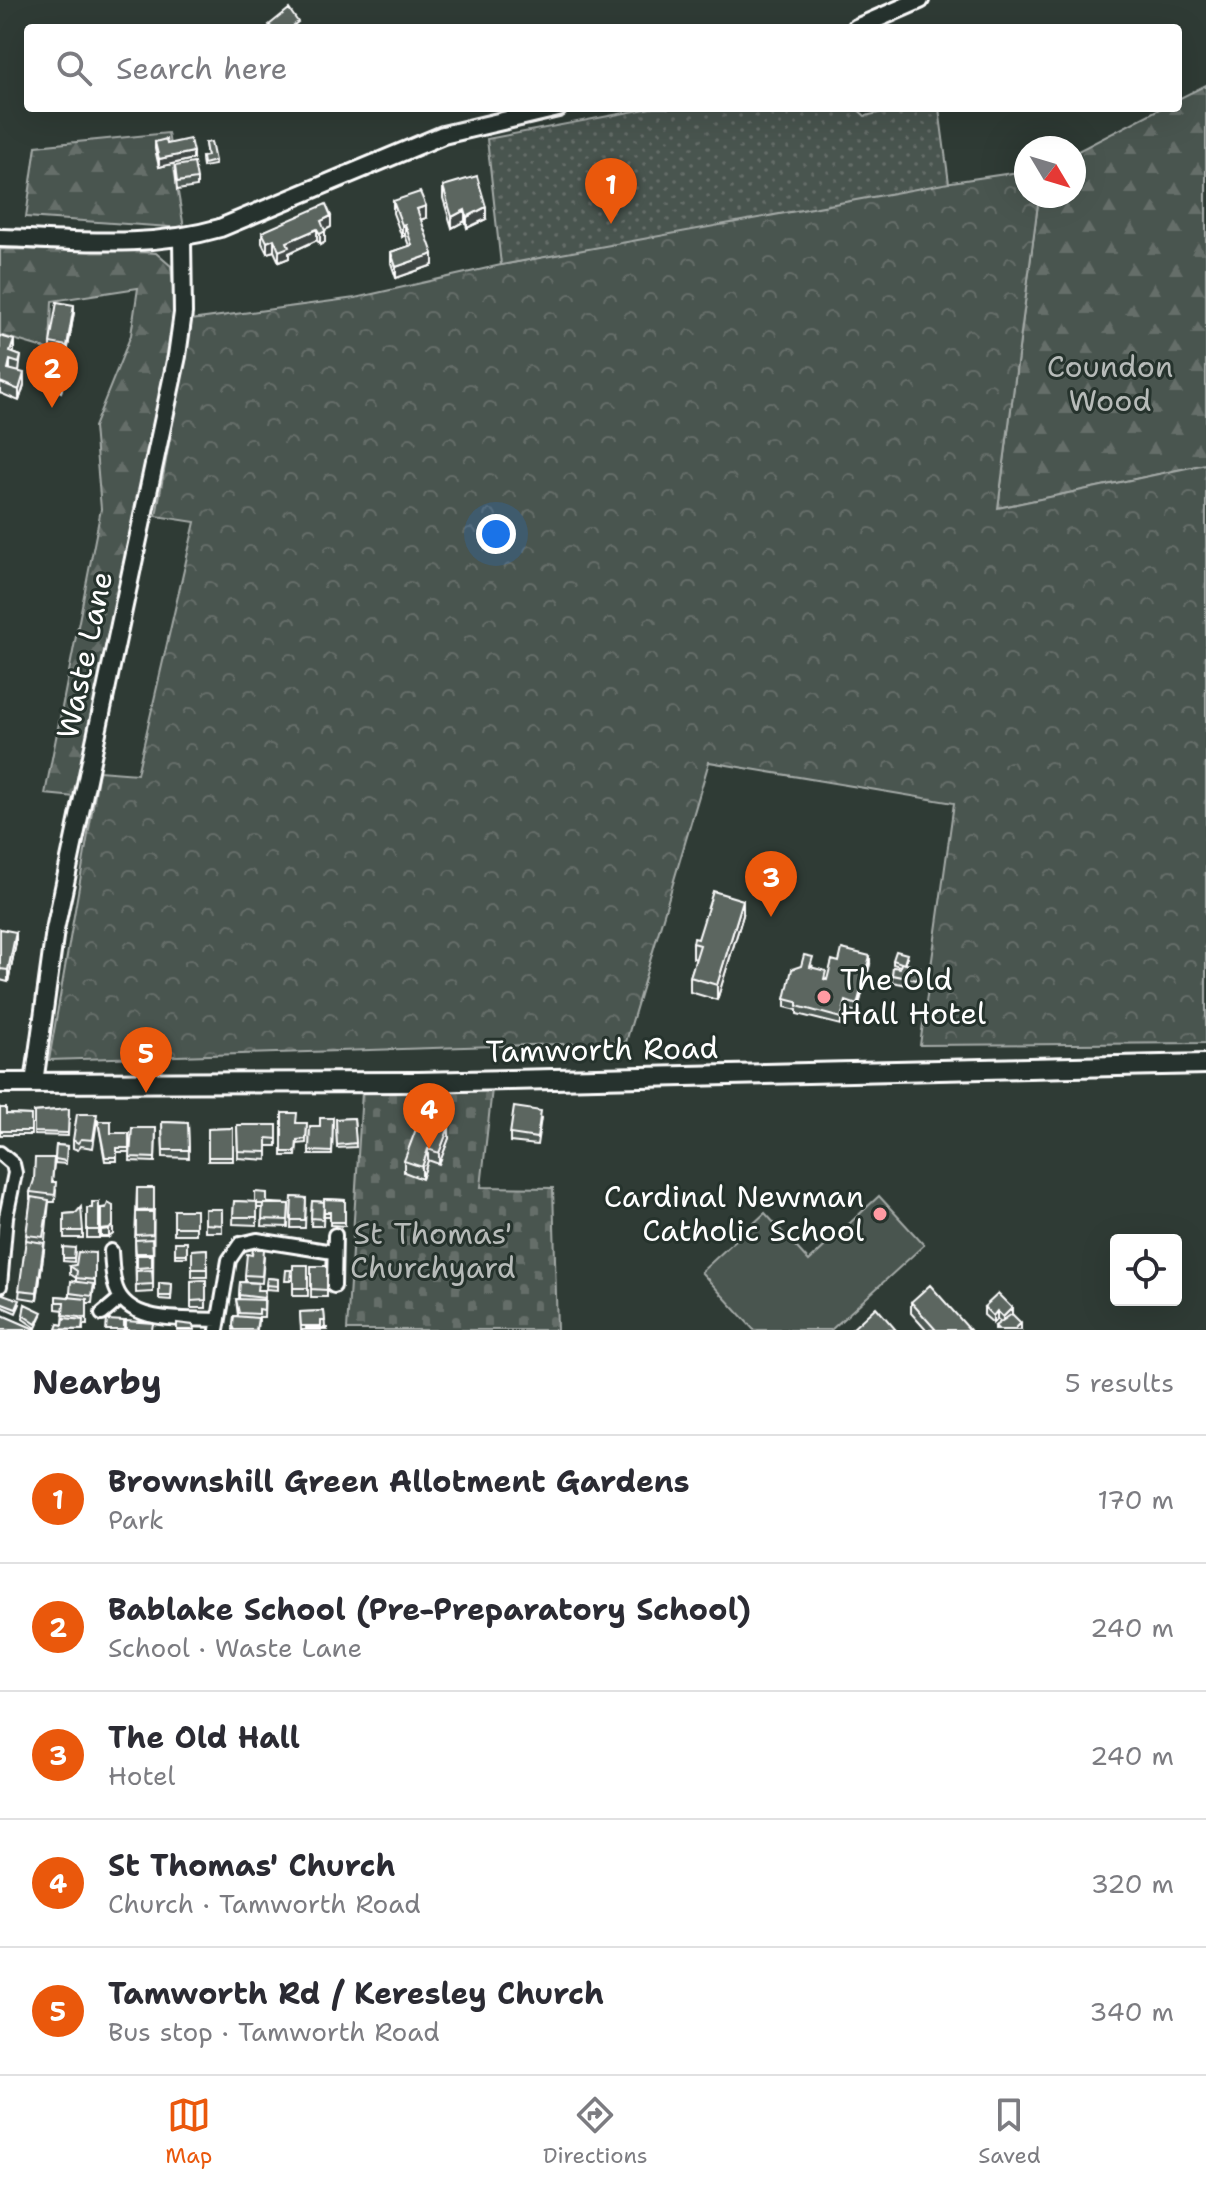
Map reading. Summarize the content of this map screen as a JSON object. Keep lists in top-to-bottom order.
{
  "streets": {
    "main road": ["Tamworth Road"],
    "street": ["Waste Lane"]
  },
  "crossings": [
    ["Waste Lane", "Tamworth Road"]
  ],
  "parks": ["Coundon Wood", "St Thomas' Churchyard"],
  "places": ["The Old Hall Hotel", "Cardinal Newman Catholic School"],
  "north": "bottom right",
  "page": {
    "search": "Search here",
    "pins": [
      "1",
      "2",
      "3",
      "5",
      "4"
    ],
    "heading": ["Nearby", "5 results"],
    "list": [
      {
        "mark": "1",
        "name": "Brownshill Green Allotment Gardens",
        "note": "Park",
        "value": "170 m"
      },
      {
        "mark": "2",
        "name": "Bablake School (Pre-Preparatory School)",
        "note": "School · Waste Lane",
        "value": "240 m"
      },
      {
        "mark": "3",
        "name": "The Old Hall",
        "note": "Hotel",
        "value": "240 m"
      },
      {
        "mark": "4",
        "name": "St Thomas' Church",
        "note": "Church · Tamworth Road",
        "value": "320 m"
      },
      {
        "mark": "5",
        "name": "Tamworth Rd / Keresley Church",
        "note": "Bus stop · Tamworth Road",
        "value": "340 m"
      }
    ],
    "nav": ["Map", "Directions", "Saved"]
  }
}
